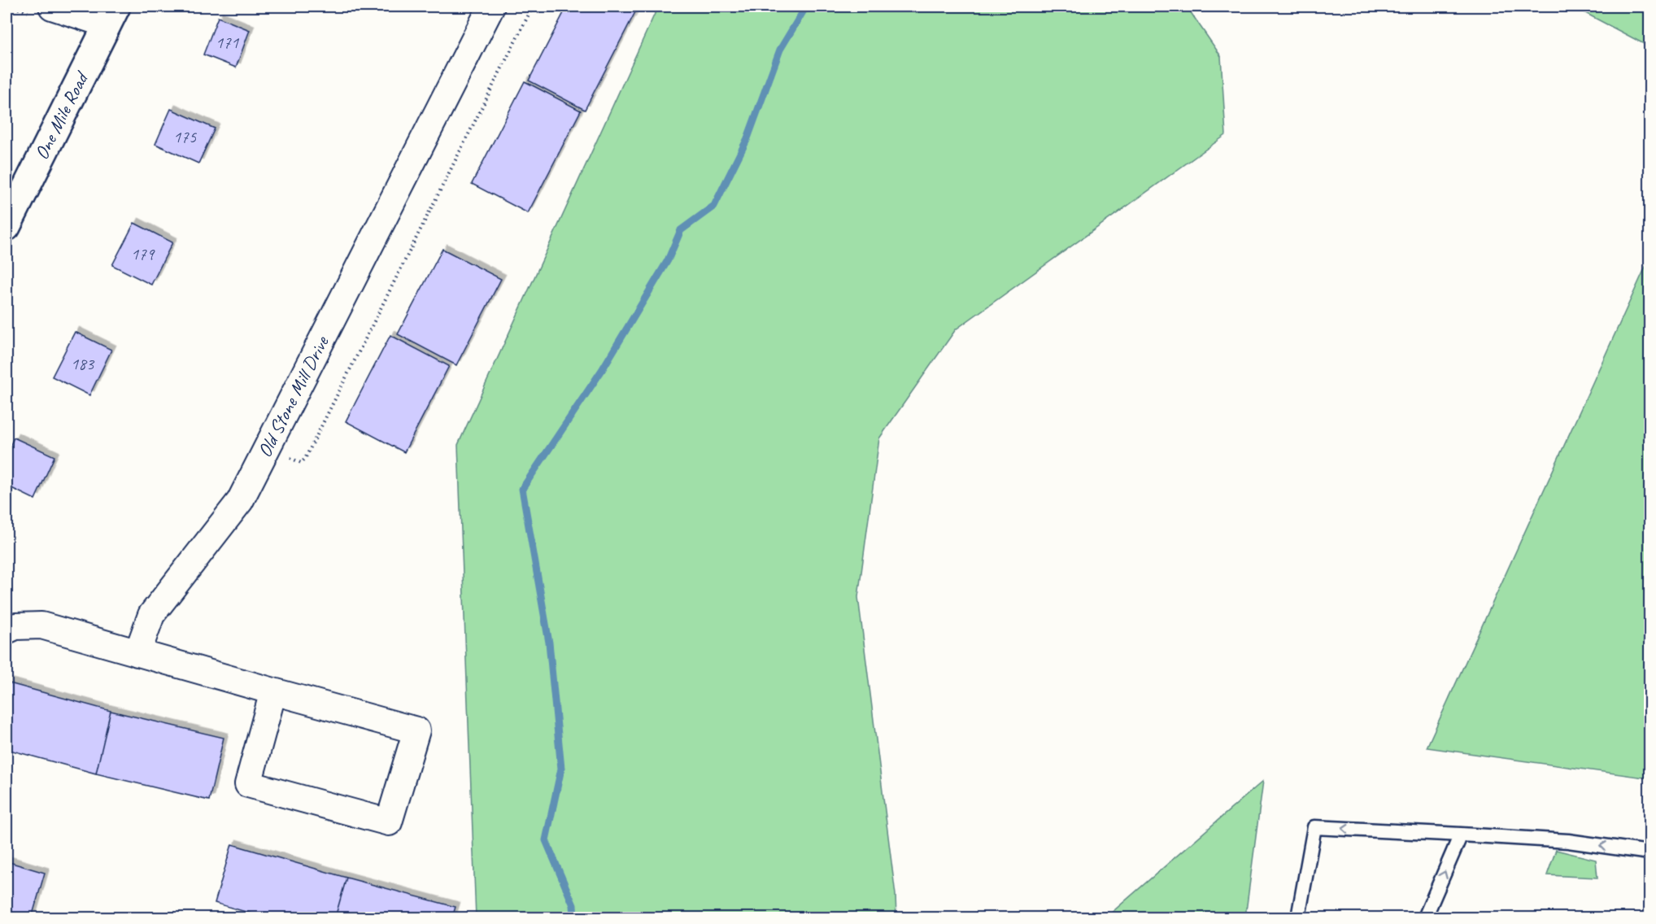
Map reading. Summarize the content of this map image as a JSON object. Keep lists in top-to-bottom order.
{
  "streets": {
    "street": ["One Mile Road", "Old Stone Mill Drive"]
  },
  "house_numbers": [
    "171",
    "175",
    "179",
    "183"
  ]
}
